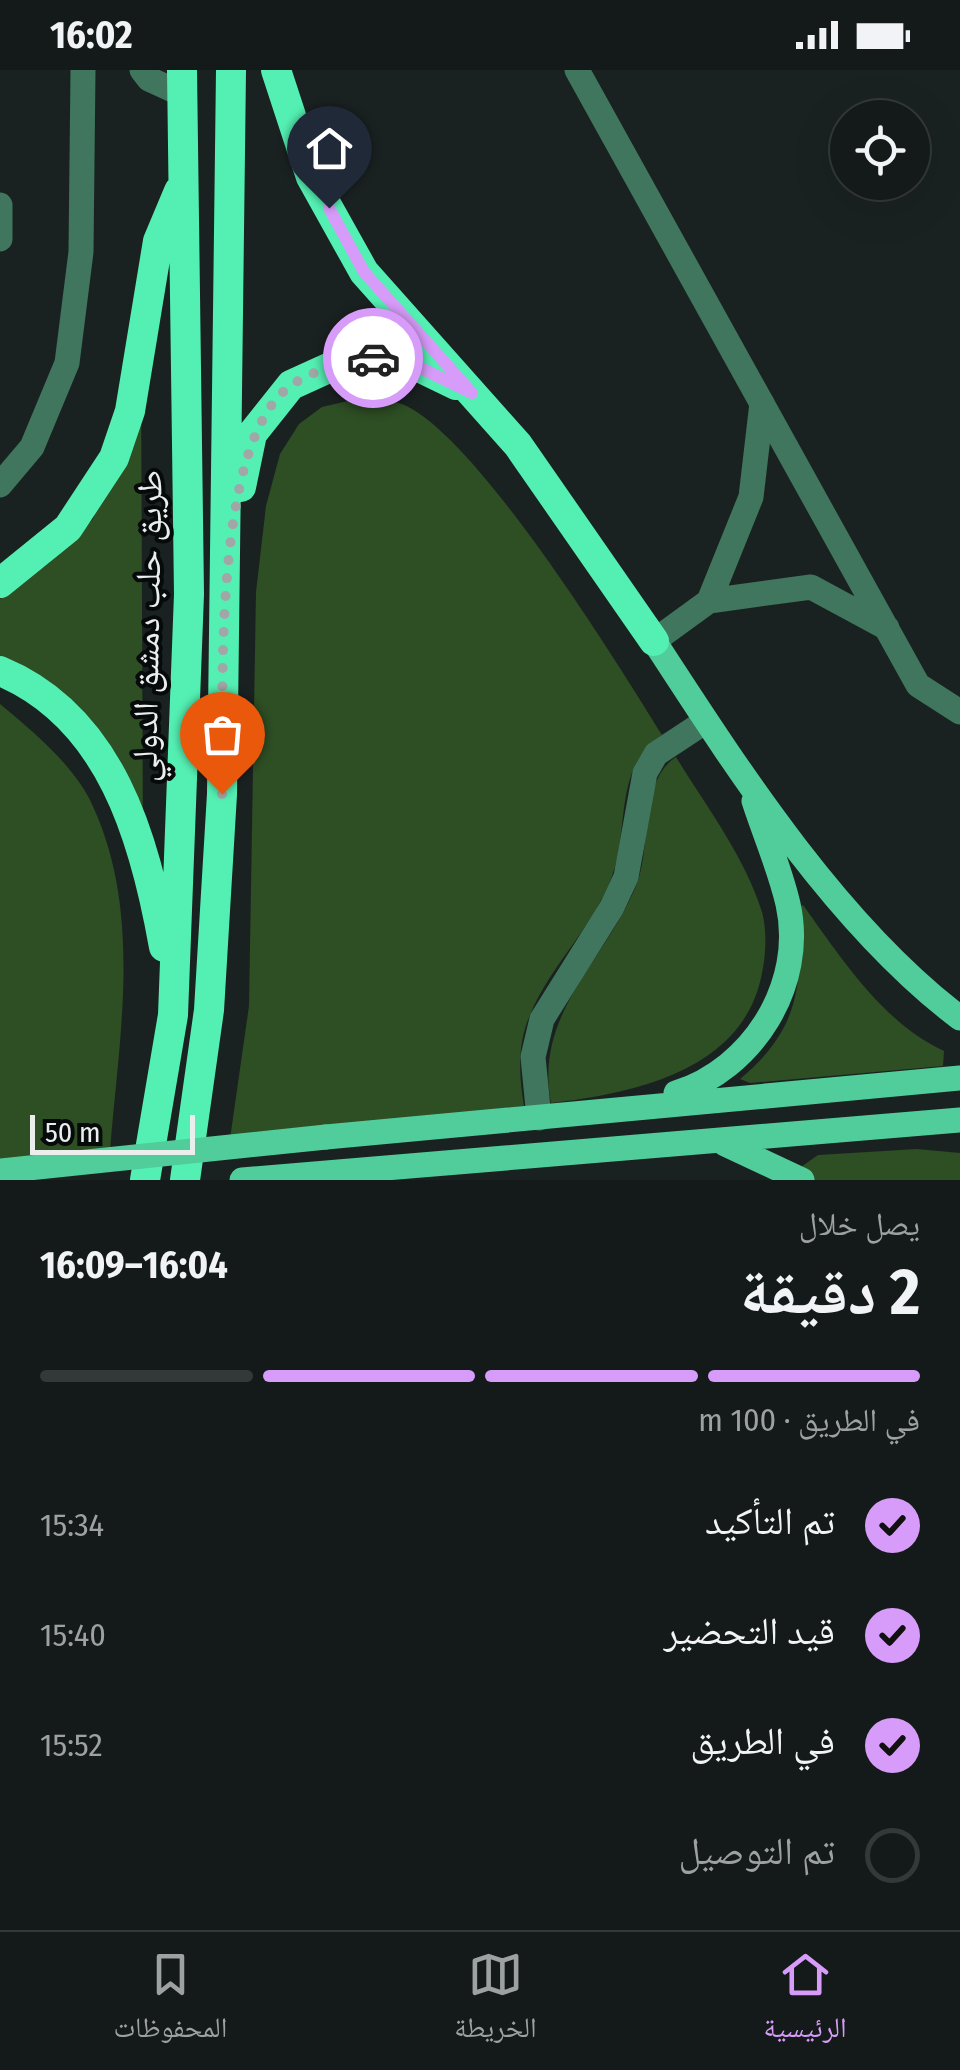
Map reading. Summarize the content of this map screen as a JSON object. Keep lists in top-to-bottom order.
{
  "streets": {
    "highway": ["طريق حلب دمشق الدولي"]
  },
  "scale_bar": "50 m",
  "page": {
    "status": "16:02",
    "scale": "50 m",
    "heading": ["2 دقيقة", "يصل خلال", "16:04–16:09"],
    "bar": "في الطريق · 100 m",
    "list": [
      ["تم التأكيد", "15:34"],
      ["قيد التحضير", "15:40"],
      ["في الطريق", "15:52"],
      "تم التوصيل"
    ],
    "tabs": ["الرئيسية", "الخريطة", "المحفوظات"]
  }
}
